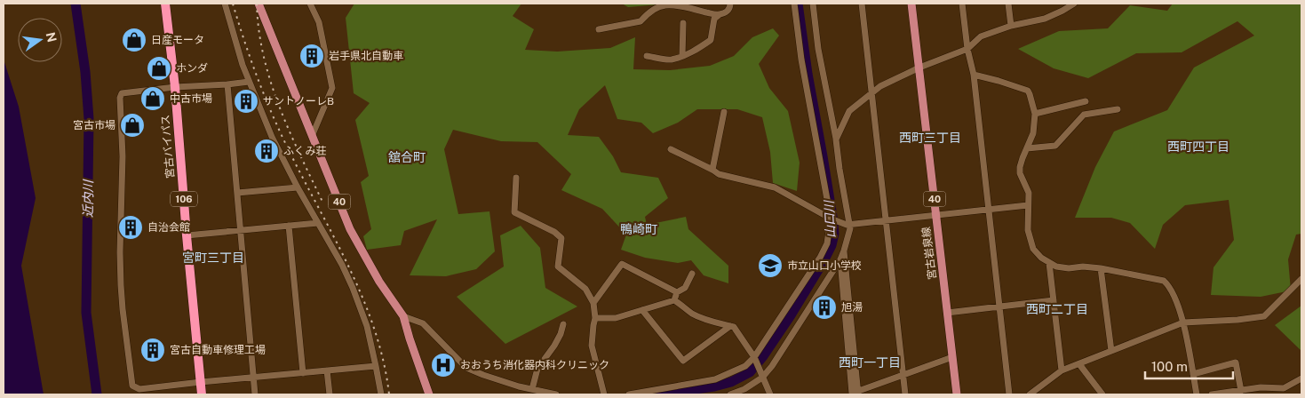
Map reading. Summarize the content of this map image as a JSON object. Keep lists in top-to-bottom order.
{
  "streets": {
    "highway": ["宮古バイパス", "106"],
    "main road": ["40", "宮古岩泉線"]
  },
  "districts": [
    "西町三丁目",
    "西町四丁目",
    "舘合町",
    "鴨崎町",
    "宮町三丁目",
    "西町二丁目",
    "西町一丁目"
  ],
  "water": ["近内川", "山口川"],
  "places": {
    "shop": [
      "日産モータ",
      "ホンダ",
      "中古市場",
      "宮古市場"
    ],
    "building": [
      "岩手県北自動車",
      "サントノーレB",
      "ふくみ荘",
      "自治会館",
      "旭湯",
      "宮古自動車修理工場"
    ],
    "school or university": ["市立山口小学校"],
    "hospital": ["おおうち消化器内科クリニック"]
  },
  "scale_bar": "100 m",
  "north": "right"
}
